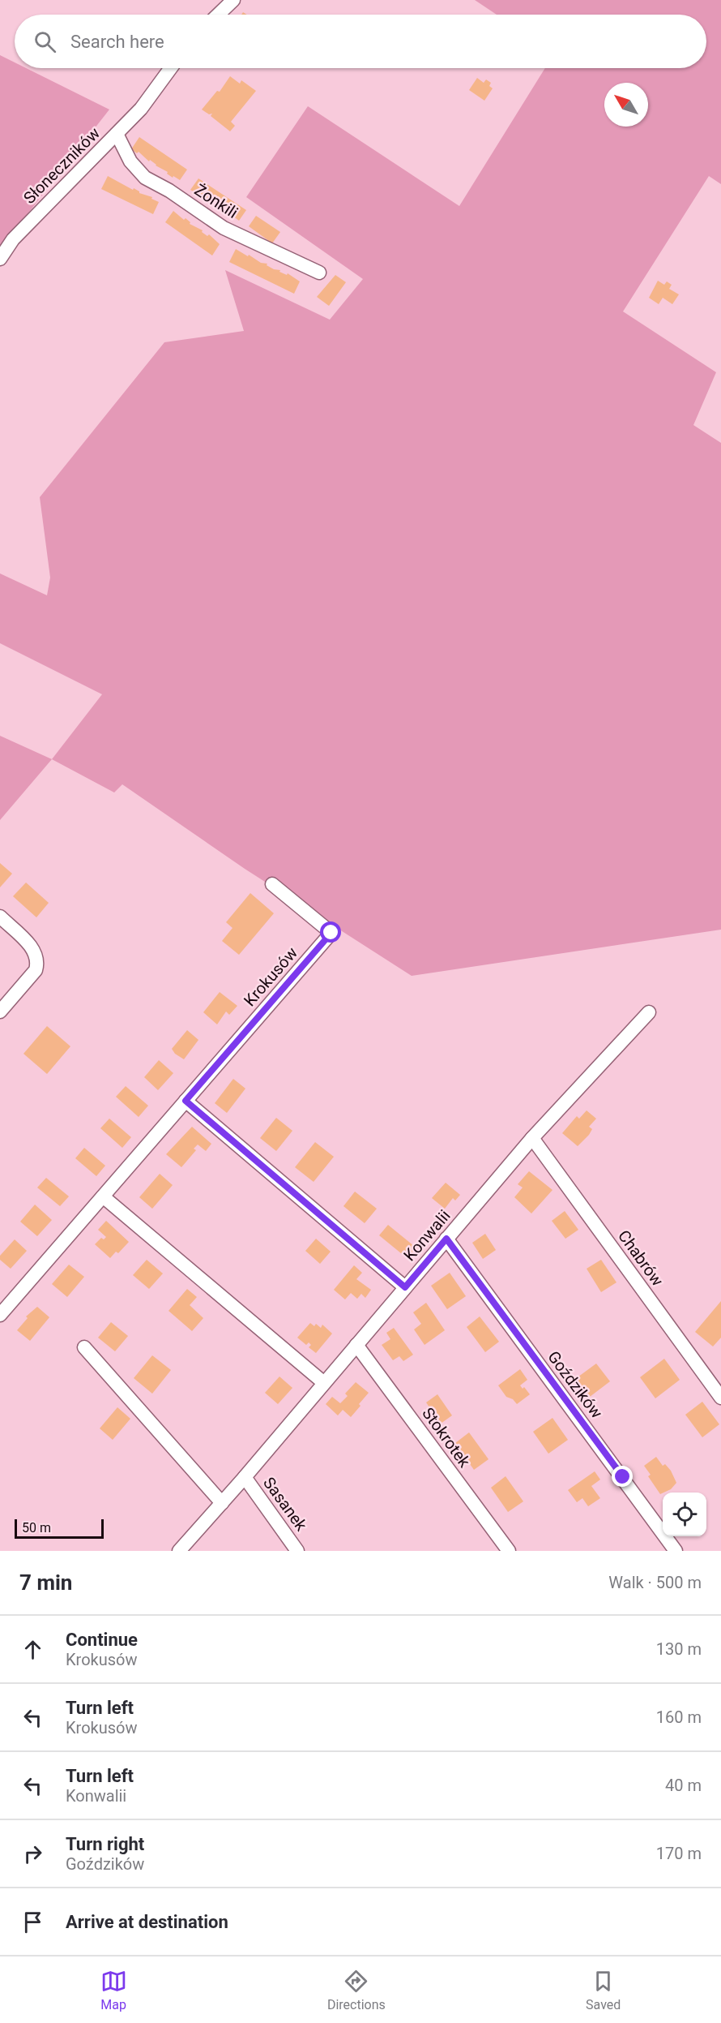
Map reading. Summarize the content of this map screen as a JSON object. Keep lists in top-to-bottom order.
{
  "streets": {
    "street": [
      "Słoneczników",
      "Żonkili",
      "Krokusów",
      "Konwalii",
      "Chabrów",
      "Goździków",
      "Stokrotek",
      "Sasanek"
    ]
  },
  "crossings": [
    ["Słoneczników", "Żonkili"],
    ["Konwalii", "Chabrów"],
    ["Konwalii", "Goździków"],
    ["Konwalii", "Stokrotek"],
    ["Konwalii", "Sasanek"]
  ],
  "scale_bar": "50 m",
  "north": "top left",
  "page": {
    "search": "Search here",
    "scale": "50 m",
    "heading": ["7 min", "Walk · 500 m"],
    "list": [
      ["Continue", "Krokusów", "130 m"],
      ["Turn left", "Krokusów", "160 m"],
      ["Turn left", "Konwalii", "40 m"],
      ["Turn right", "Goździków", "170 m"],
      "Arrive at destination"
    ],
    "nav": ["Map", "Directions", "Saved"]
  }
}
